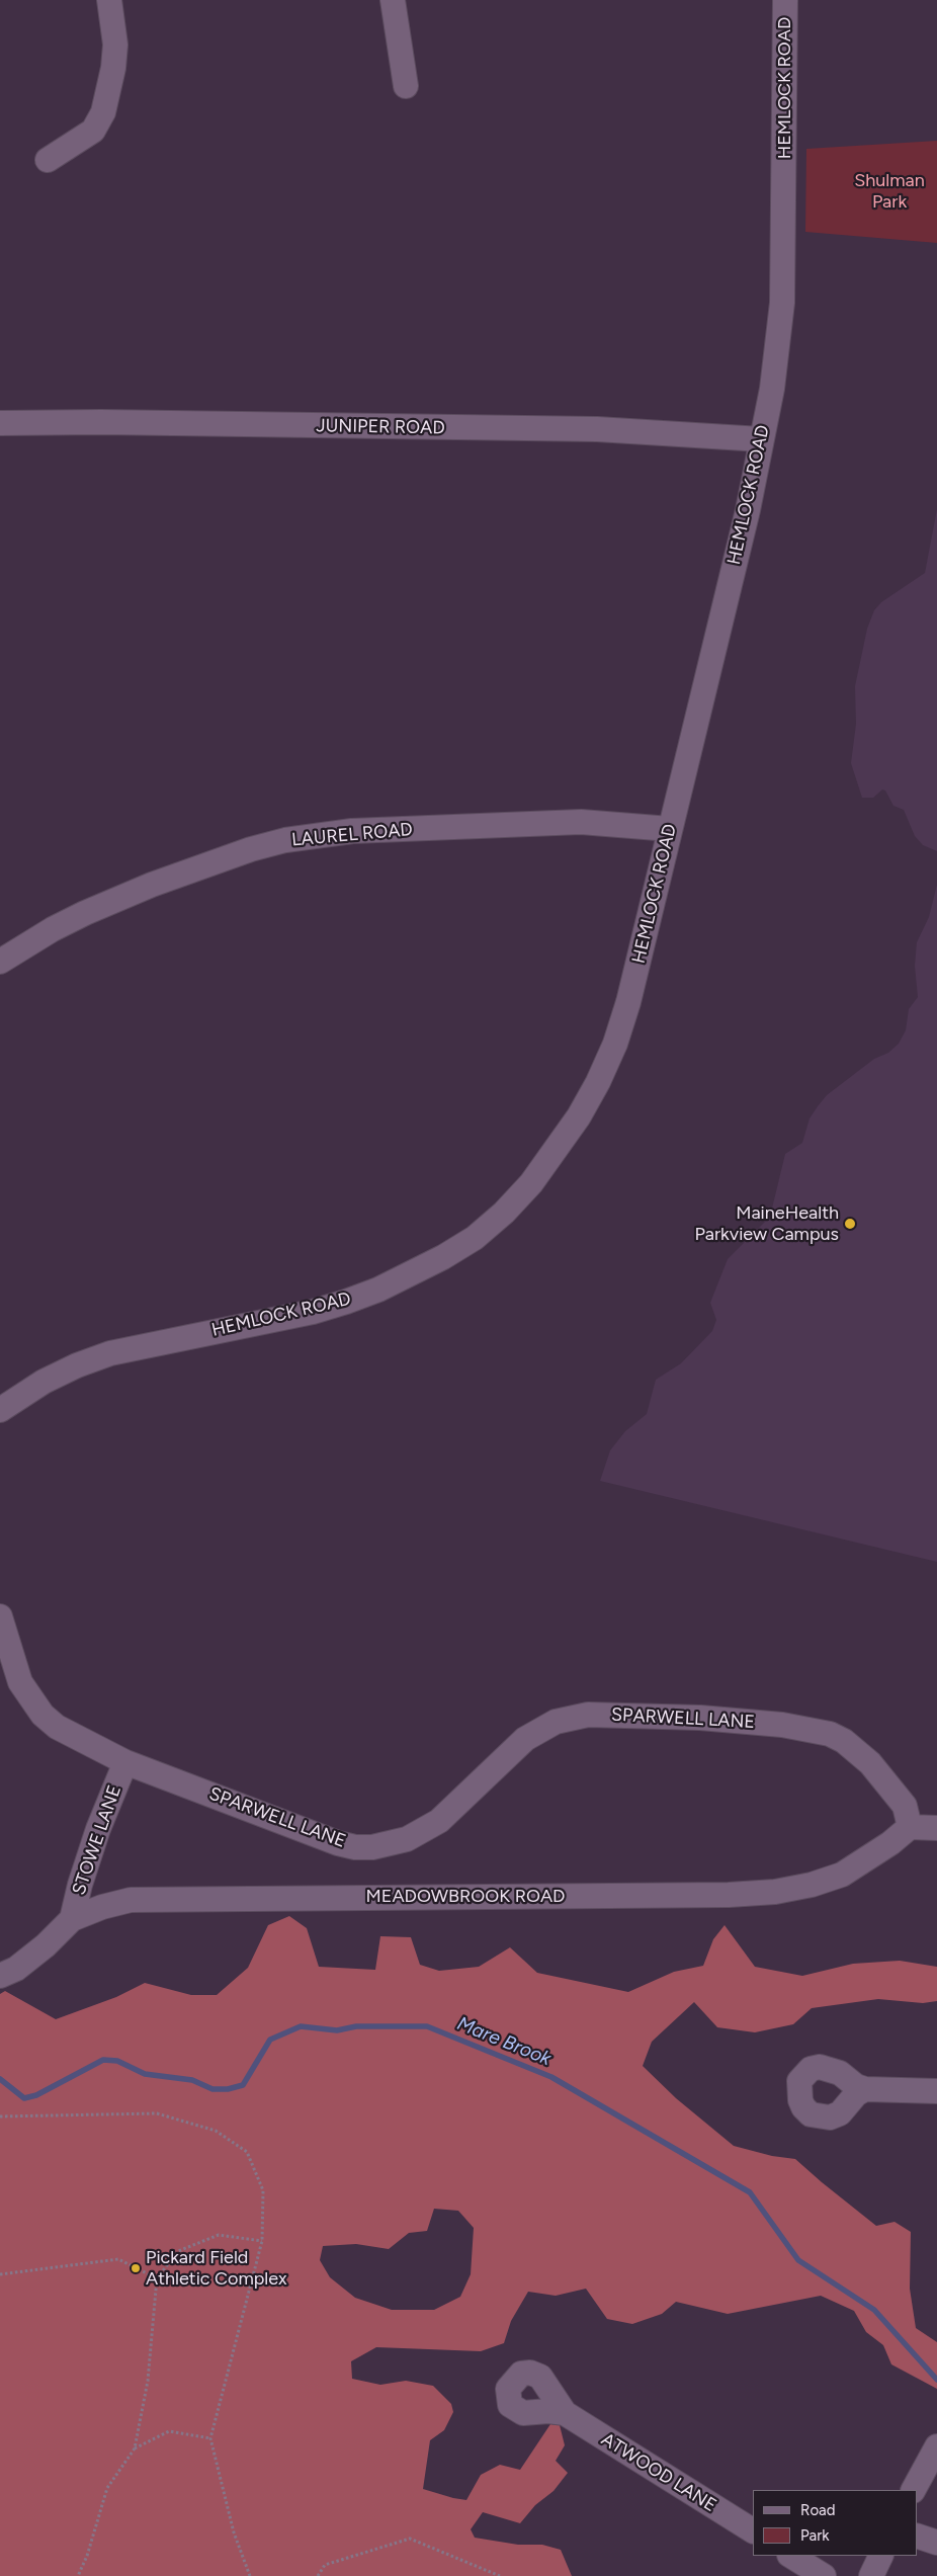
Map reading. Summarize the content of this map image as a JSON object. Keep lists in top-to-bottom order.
{
  "streets": {
    "street": [
      "HEMLOCK ROAD",
      "JUNIPER ROAD",
      "LAUREL ROAD",
      "SPARWELL LANE",
      "STOWE LANE",
      "MEADOWBROOK ROAD",
      "ATWOOD LANE"
    ]
  },
  "crossings": [
    ["HEMLOCK ROAD", "JUNIPER ROAD"],
    ["HEMLOCK ROAD", "LAUREL ROAD"],
    ["SPARWELL LANE", "STOWE LANE"],
    ["SPARWELL LANE", "MEADOWBROOK ROAD"],
    ["STOWE LANE", "MEADOWBROOK ROAD"]
  ],
  "water": ["Mare Brook"],
  "parks": ["Shulman Park"],
  "places": ["MaineHealth Parkview Campus", "Pickard Field Athletic Complex"],
  "legend": ["Road", "Park"]
}
